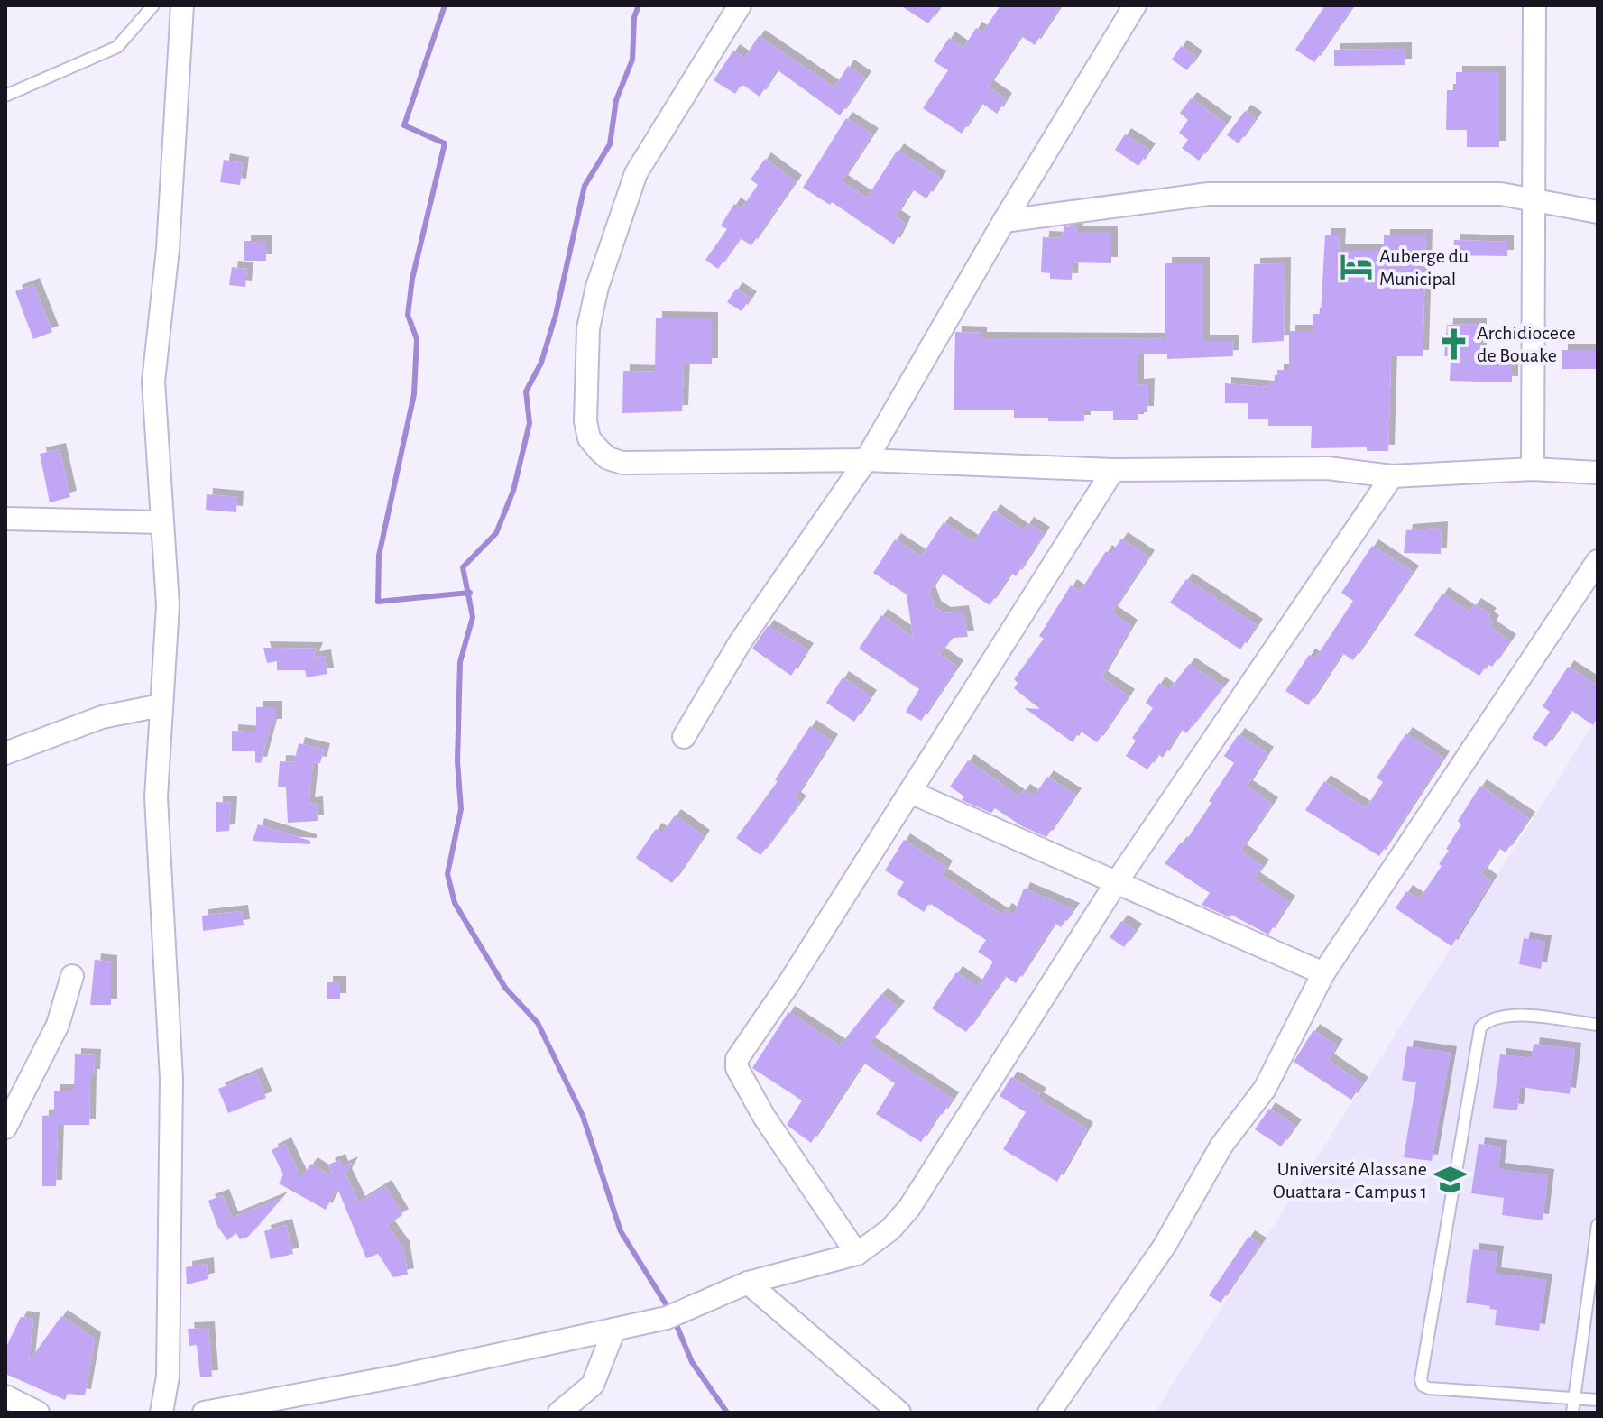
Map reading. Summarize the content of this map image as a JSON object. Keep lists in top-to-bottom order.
{
  "places": {
    "hotel": ["Auberge du Municipal"],
    "church": ["Archidiocece de Bouake"],
    "school or university": ["Université Alassane Ouattara - Campus 1"]
  }
}
